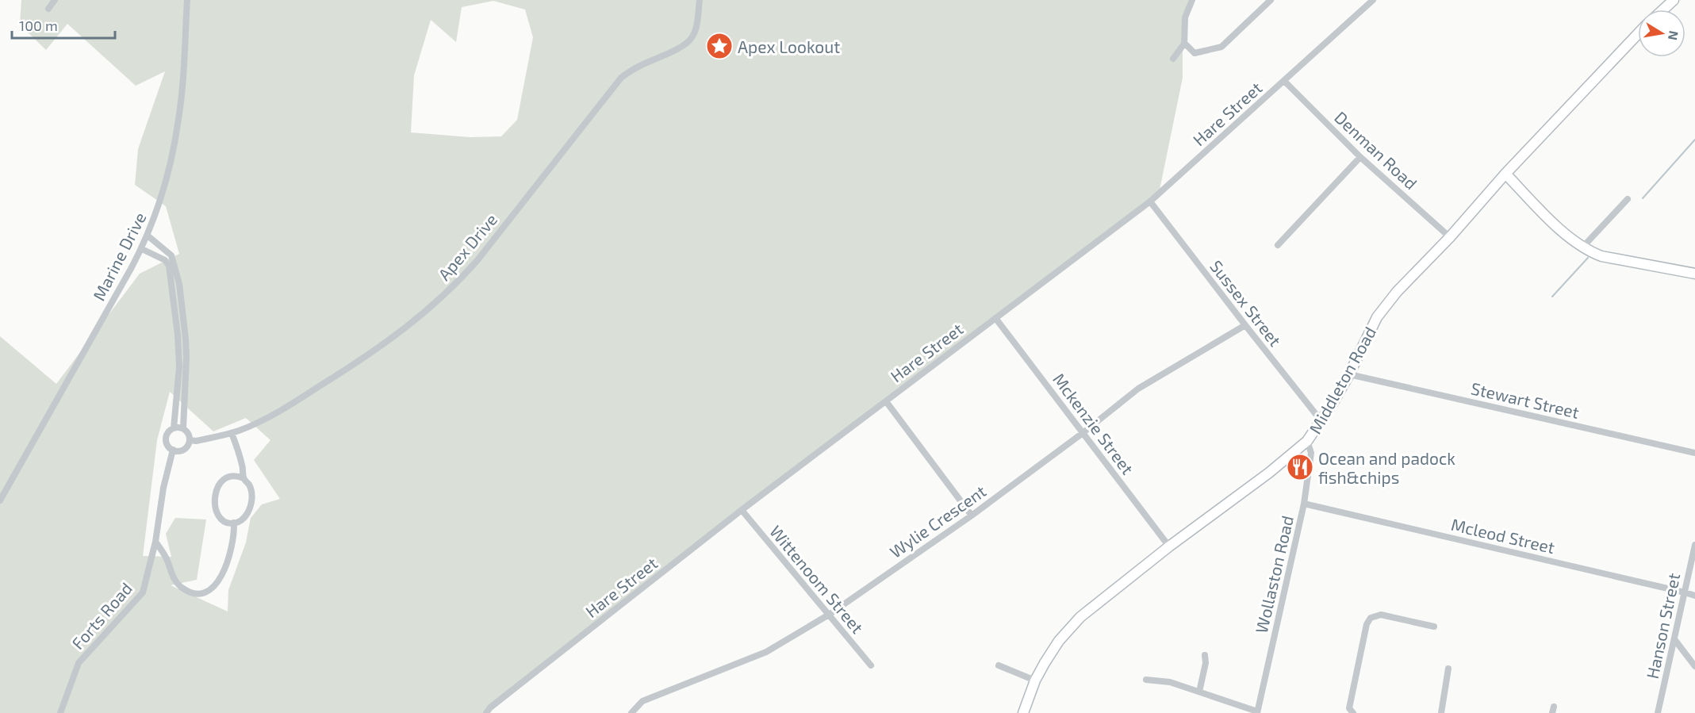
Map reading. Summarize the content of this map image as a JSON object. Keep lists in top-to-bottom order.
{
  "streets": {
    "main road": ["Middleton Road"],
    "street": [
      "Hare Street",
      "Denman Road",
      "Apex Drive",
      "Marine Drive",
      "Sussex Street",
      "Stewart Street",
      "Mckenzie Street",
      "Wylie Crescent",
      "Mcleod Street",
      "Wollaston Road",
      "Wittenoom Street",
      "Forts Road",
      "Hanson Street"
    ]
  },
  "crossings": [
    ["Hare Street", "Denman Road"],
    ["Hare Street", "Sussex Street"],
    ["Hare Street", "Mckenzie Street"],
    ["Hare Street", "Wittenoom Street"],
    ["Denman Road", "Middleton Road"],
    ["Apex Drive", "Forts Road"],
    ["Sussex Street", "Middleton Road"],
    ["Sussex Street", "Wylie Crescent"],
    ["Middleton Road", "Stewart Street"],
    ["Middleton Road", "Mckenzie Street"],
    ["Middleton Road", "Wollaston Road"],
    ["Mckenzie Street", "Wylie Crescent"],
    ["Wylie Crescent", "Wittenoom Street"],
    ["Mcleod Street", "Wollaston Road"],
    ["Mcleod Street", "Hanson Street"]
  ],
  "places": {
    "place": ["Apex Lookout"],
    "restaurant": ["Ocean and padock fish&chips"]
  },
  "scale_bar": "100 m",
  "north": "right"
}
